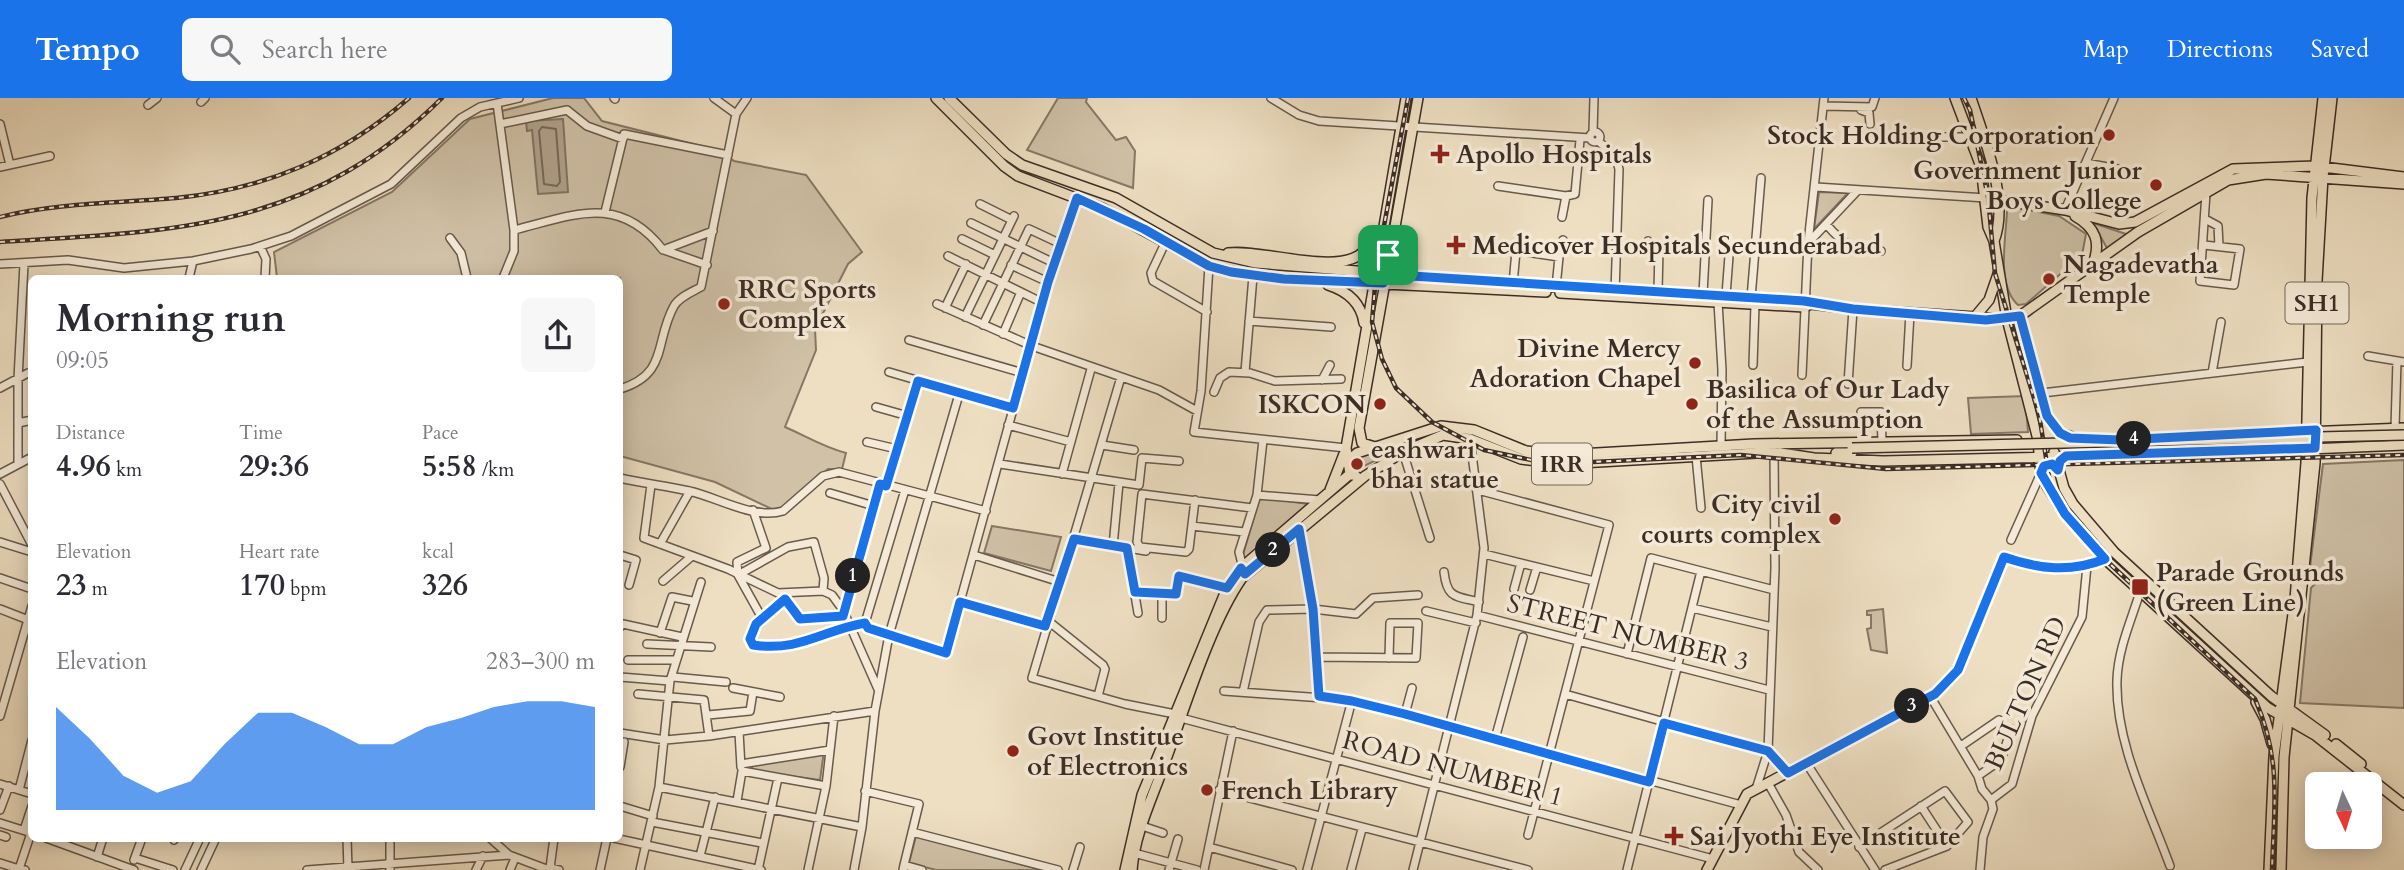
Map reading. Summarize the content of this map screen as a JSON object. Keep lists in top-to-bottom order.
{
  "streets": {
    "main road": ["SH1", "IRR"],
    "street": ["STREET NUMBER 3", "BULTON RD", "ROAD NUMBER 1"]
  },
  "crossings": [
    ["SH1", "IRR"]
  ],
  "places": {
    "other": [
      "Stock Holding Corporation",
      "Government Junior Boys College",
      "Nagadevatha Temple",
      "RRC Sports Complex",
      "Divine Mercy Adoration Chapel",
      "ISKCON",
      "Basilica of Our Lady of the Assumption",
      "eashwari bhai statue",
      "City civil courts complex",
      "Govt Institue of Electronics",
      "French Library"
    ],
    "health": ["Apollo Hospitals", "Medicover Hospitals Secunderabad", "Sai Jyothi Eye Institute"],
    "transit": ["Parade Grounds (Green Line)"]
  },
  "north": "bottom",
  "page": {
    "header": "Tempo",
    "search": "Search here",
    "nav": ["Map", "Directions", "Saved"],
    "heading": ["Morning run", "09:05"],
    "stats": [
      ["Distance", "4.96 km"],
      ["Time", "29:36"],
      ["Pace", "5:58 /km"],
      ["Elevation", "23 m"],
      ["Heart rate", "170 bpm"],
      ["kcal", "326"]
    ],
    "pins": [
      "4",
      "2",
      "1",
      "3"
    ],
    "chart": ["Elevation", "283–300 m"]
  }
}
